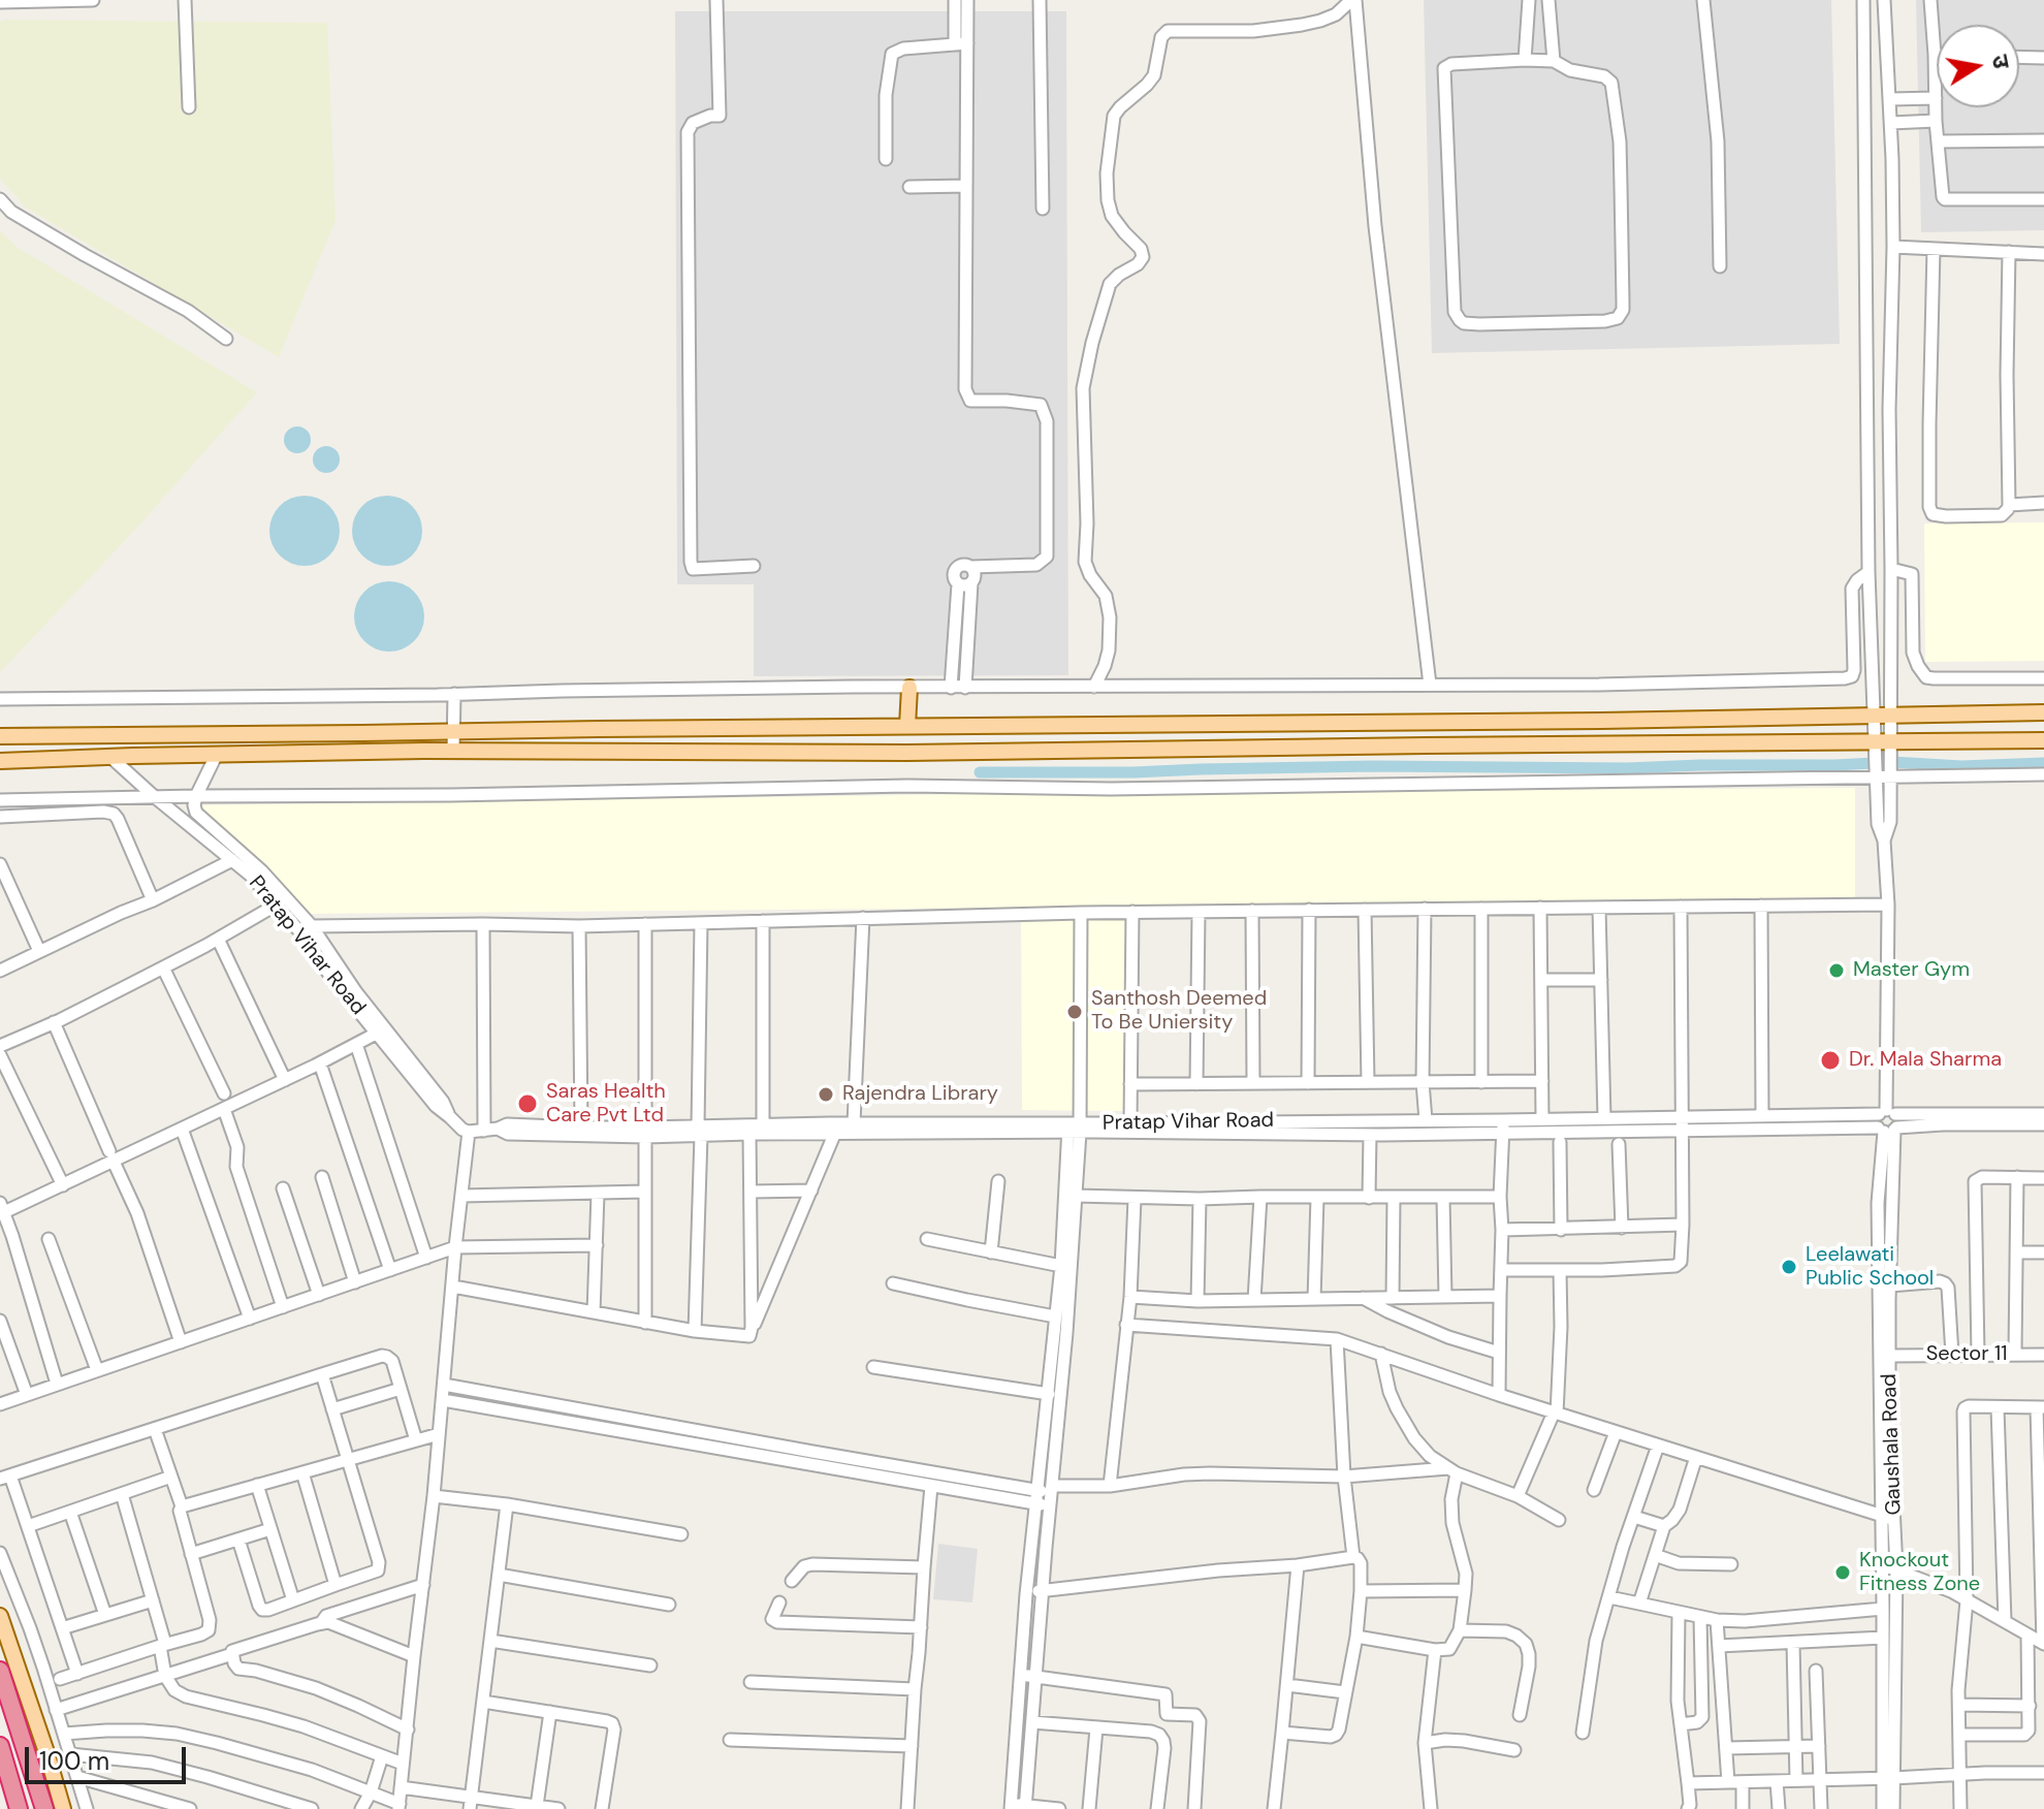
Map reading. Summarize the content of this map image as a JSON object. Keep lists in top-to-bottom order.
{
  "streets": {
    "street": ["Pratap Vihar Road", "Sector 11", "Gaushala Road"]
  },
  "crossings": [
    ["Pratap Vihar Road", "Gaushala Road"],
    ["Sector 11", "Gaushala Road"]
  ],
  "places": [
    "Master Gym",
    "Santhosh Deemed To Be Uniersity",
    "Dr. Mala Sharma",
    "Rajendra Library",
    "Saras Health Care Pvt Ltd",
    "Leelawati Public School",
    "Knockout Fitness Zone"
  ],
  "scale_bar": "100 m",
  "north": "right"
}
